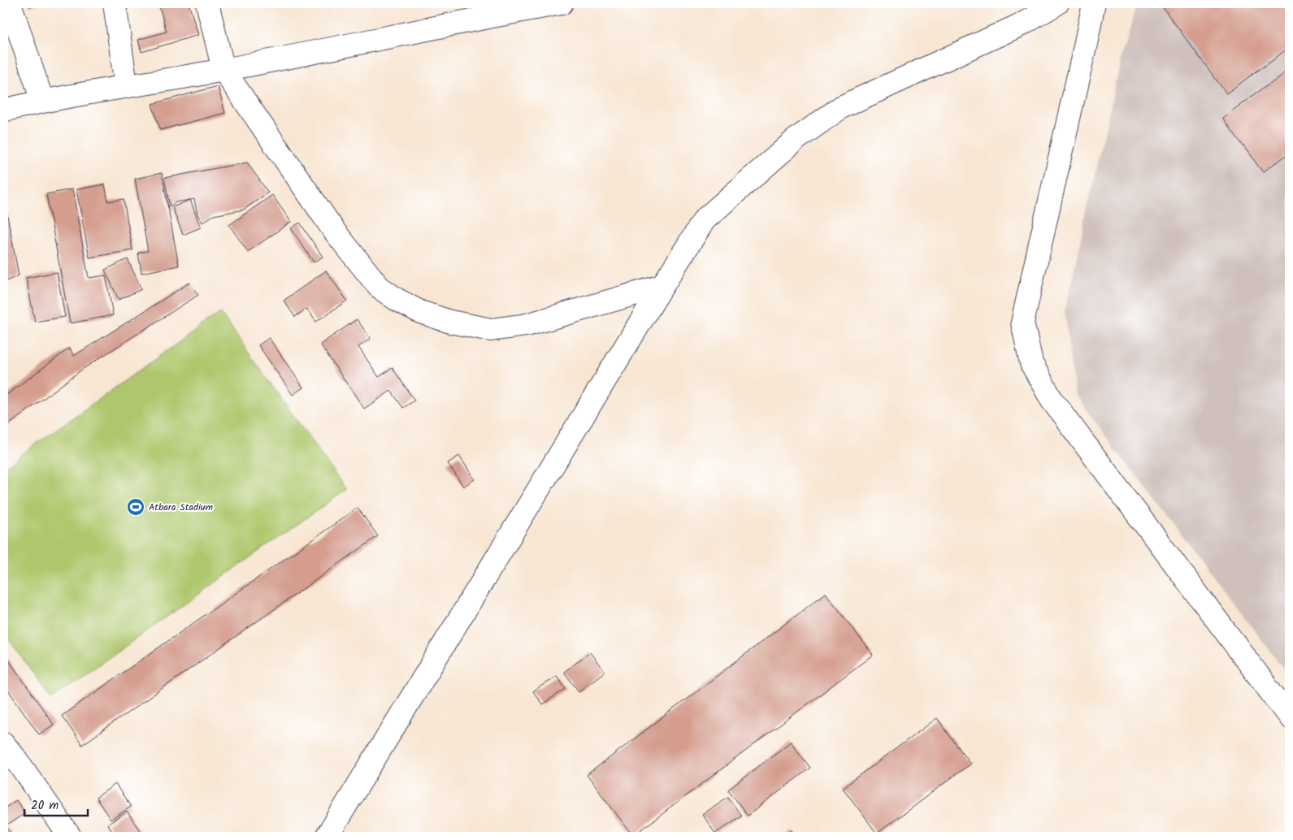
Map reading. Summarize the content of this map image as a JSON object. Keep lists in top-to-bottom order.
{
  "places": {
    "sports": ["Atbara Stadium"]
  },
  "scale_bar": "20 m"
}
